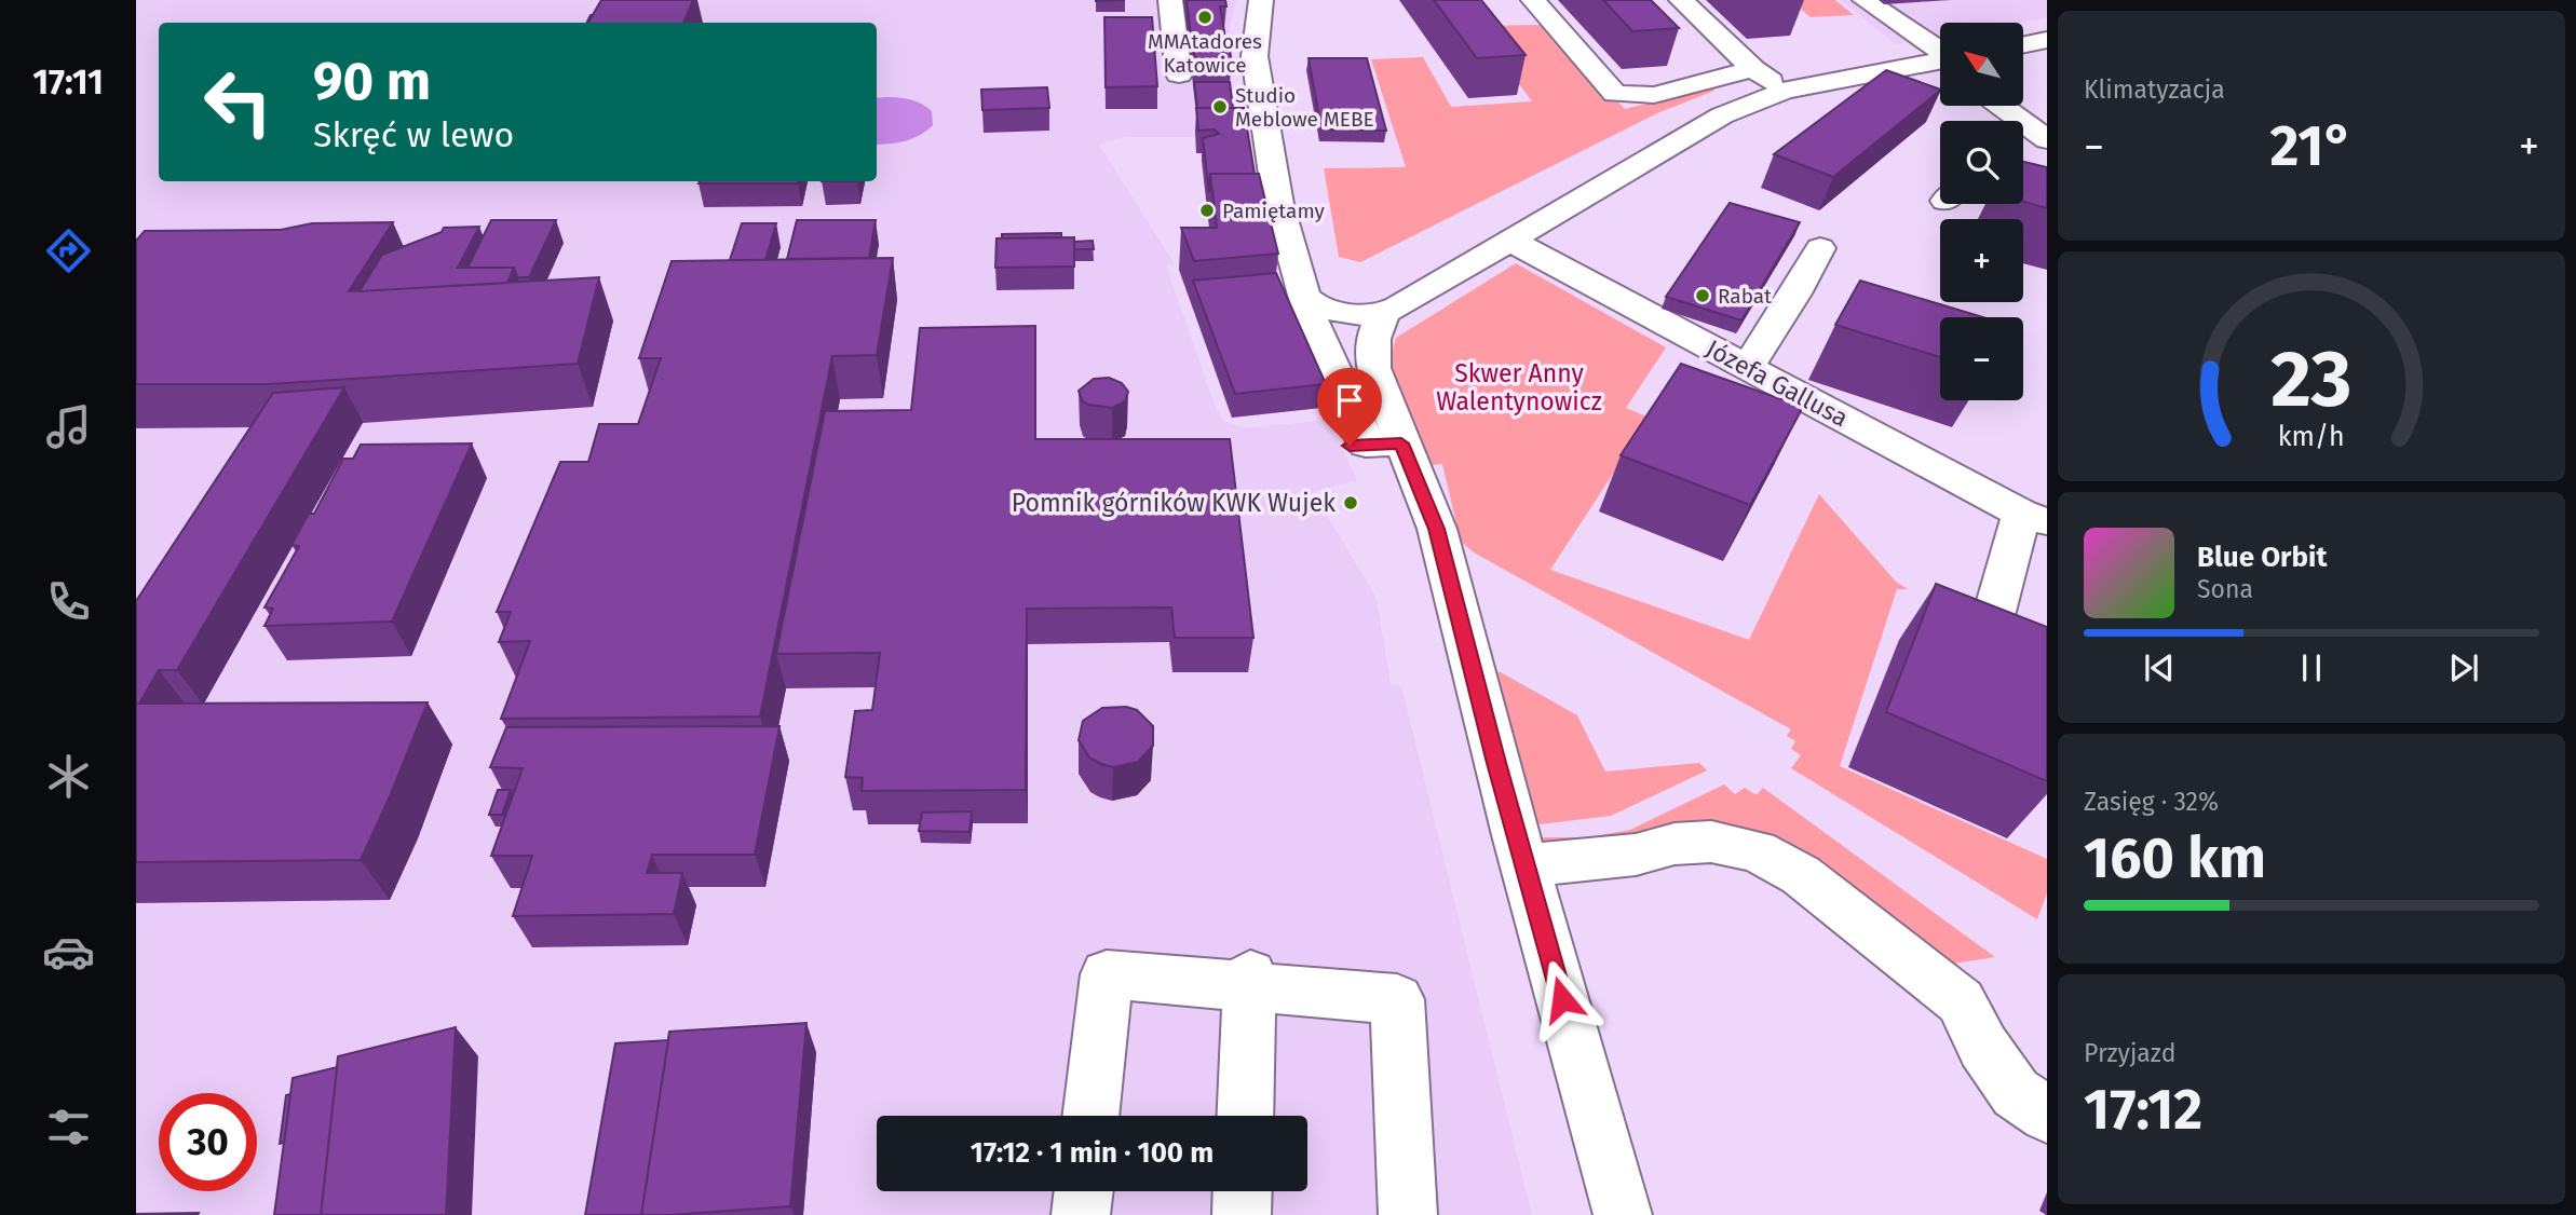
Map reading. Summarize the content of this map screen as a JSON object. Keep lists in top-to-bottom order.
{
  "streets": {
    "street": ["Józefa Gallusa"]
  },
  "parks": ["Skwer Anny Walentynowicz"],
  "places": [
    "MMAtadores Katowice",
    "Studio Meblowe MEBE",
    "Pamiętamy",
    "Rabat",
    "Pomnik górników KWK Wujek"
  ],
  "north": "top left",
  "page": {
    "tabs": "17:11",
    "tile": [
      "Klimatyzacja",
      ["Zasięg · 32%", "160 km"],
      ["Przyjazd", "17:12"]
    ],
    "map_buttons": ["+", "−"],
    "turn": ["90 m", "Skręć w lewo"],
    "heat": ["−", "21°", "+"],
    "song": ["Blue Orbit", "Sona"],
    "limit": "30",
    "trip": "17:12 · 1 min · 100 m",
    "gauge": ["23", "km/h"]
  }
}
